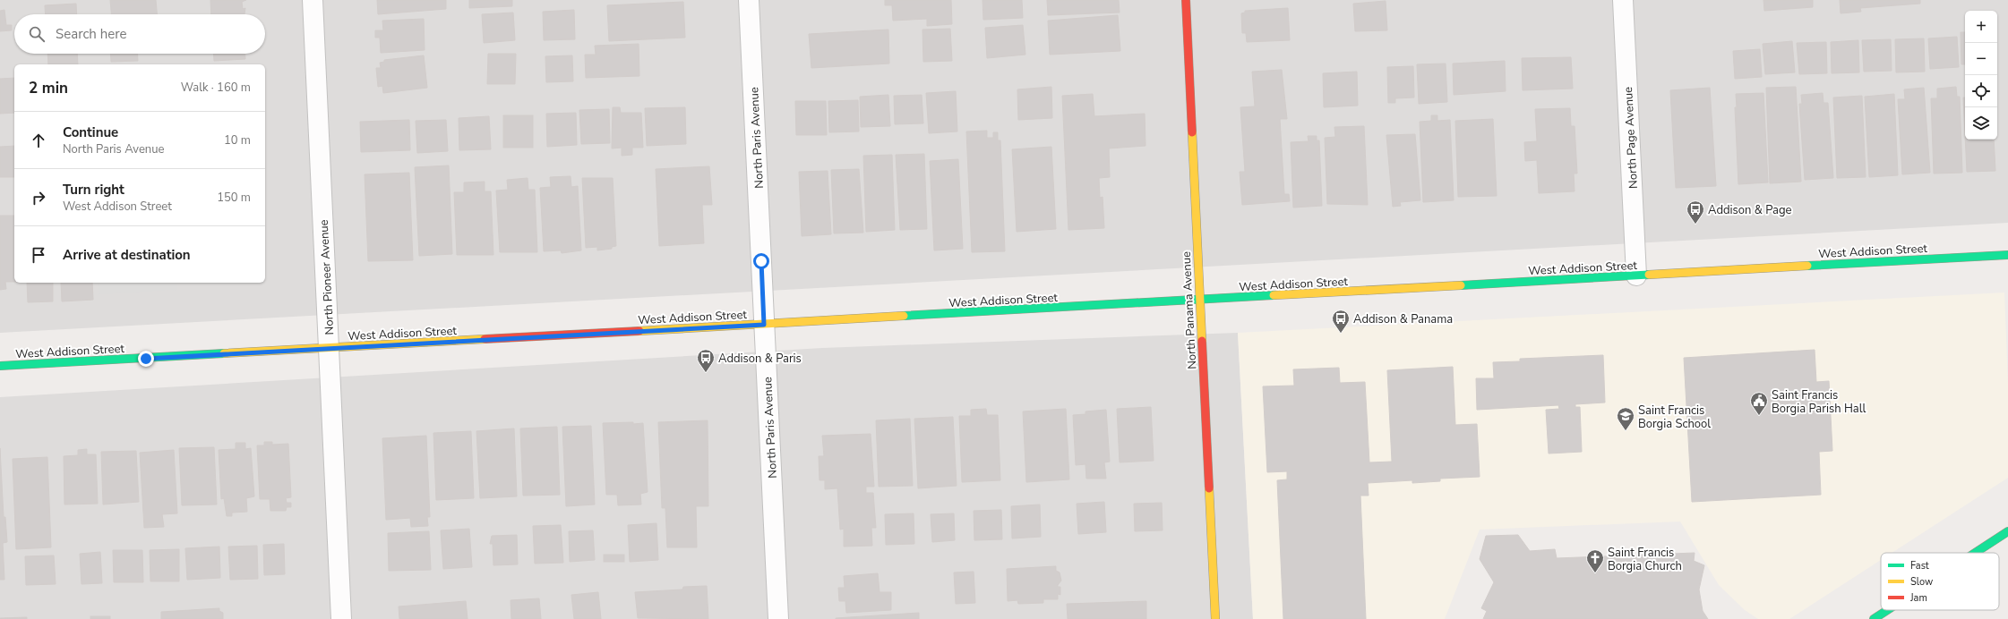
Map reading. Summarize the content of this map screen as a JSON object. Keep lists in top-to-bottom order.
{
  "streets": {
    "street": [
      "North Paris Avenue",
      "North Page Avenue",
      "West Addison Street",
      "North Pioneer Avenue",
      "North Panama Avenue"
    ]
  },
  "crossings": [
    ["North Paris Avenue", "West Addison Street"],
    ["North Page Avenue", "West Addison Street"],
    ["West Addison Street", "North Pioneer Avenue"],
    ["West Addison Street", "North Panama Avenue"]
  ],
  "places": {
    "bus stop": ["Addison & Page", "Addison & Panama", "Addison & Paris"],
    "public building": ["Saint Francis Borgia Parish Hall"],
    "school or university": ["Saint Francis Borgia School"],
    "church": ["Saint Francis Borgia Church"]
  },
  "legend": ["Fast", "Slow", "Jam"],
  "page": {
    "map_buttons": ["+", "−"],
    "search": "Search here",
    "heading": ["2 min", "Walk · 160 m"],
    "list": [
      ["Continue", "North Paris Avenue", "10 m"],
      ["Turn right", "West Addison Street", "150 m"],
      "Arrive at destination"
    ]
  }
}
